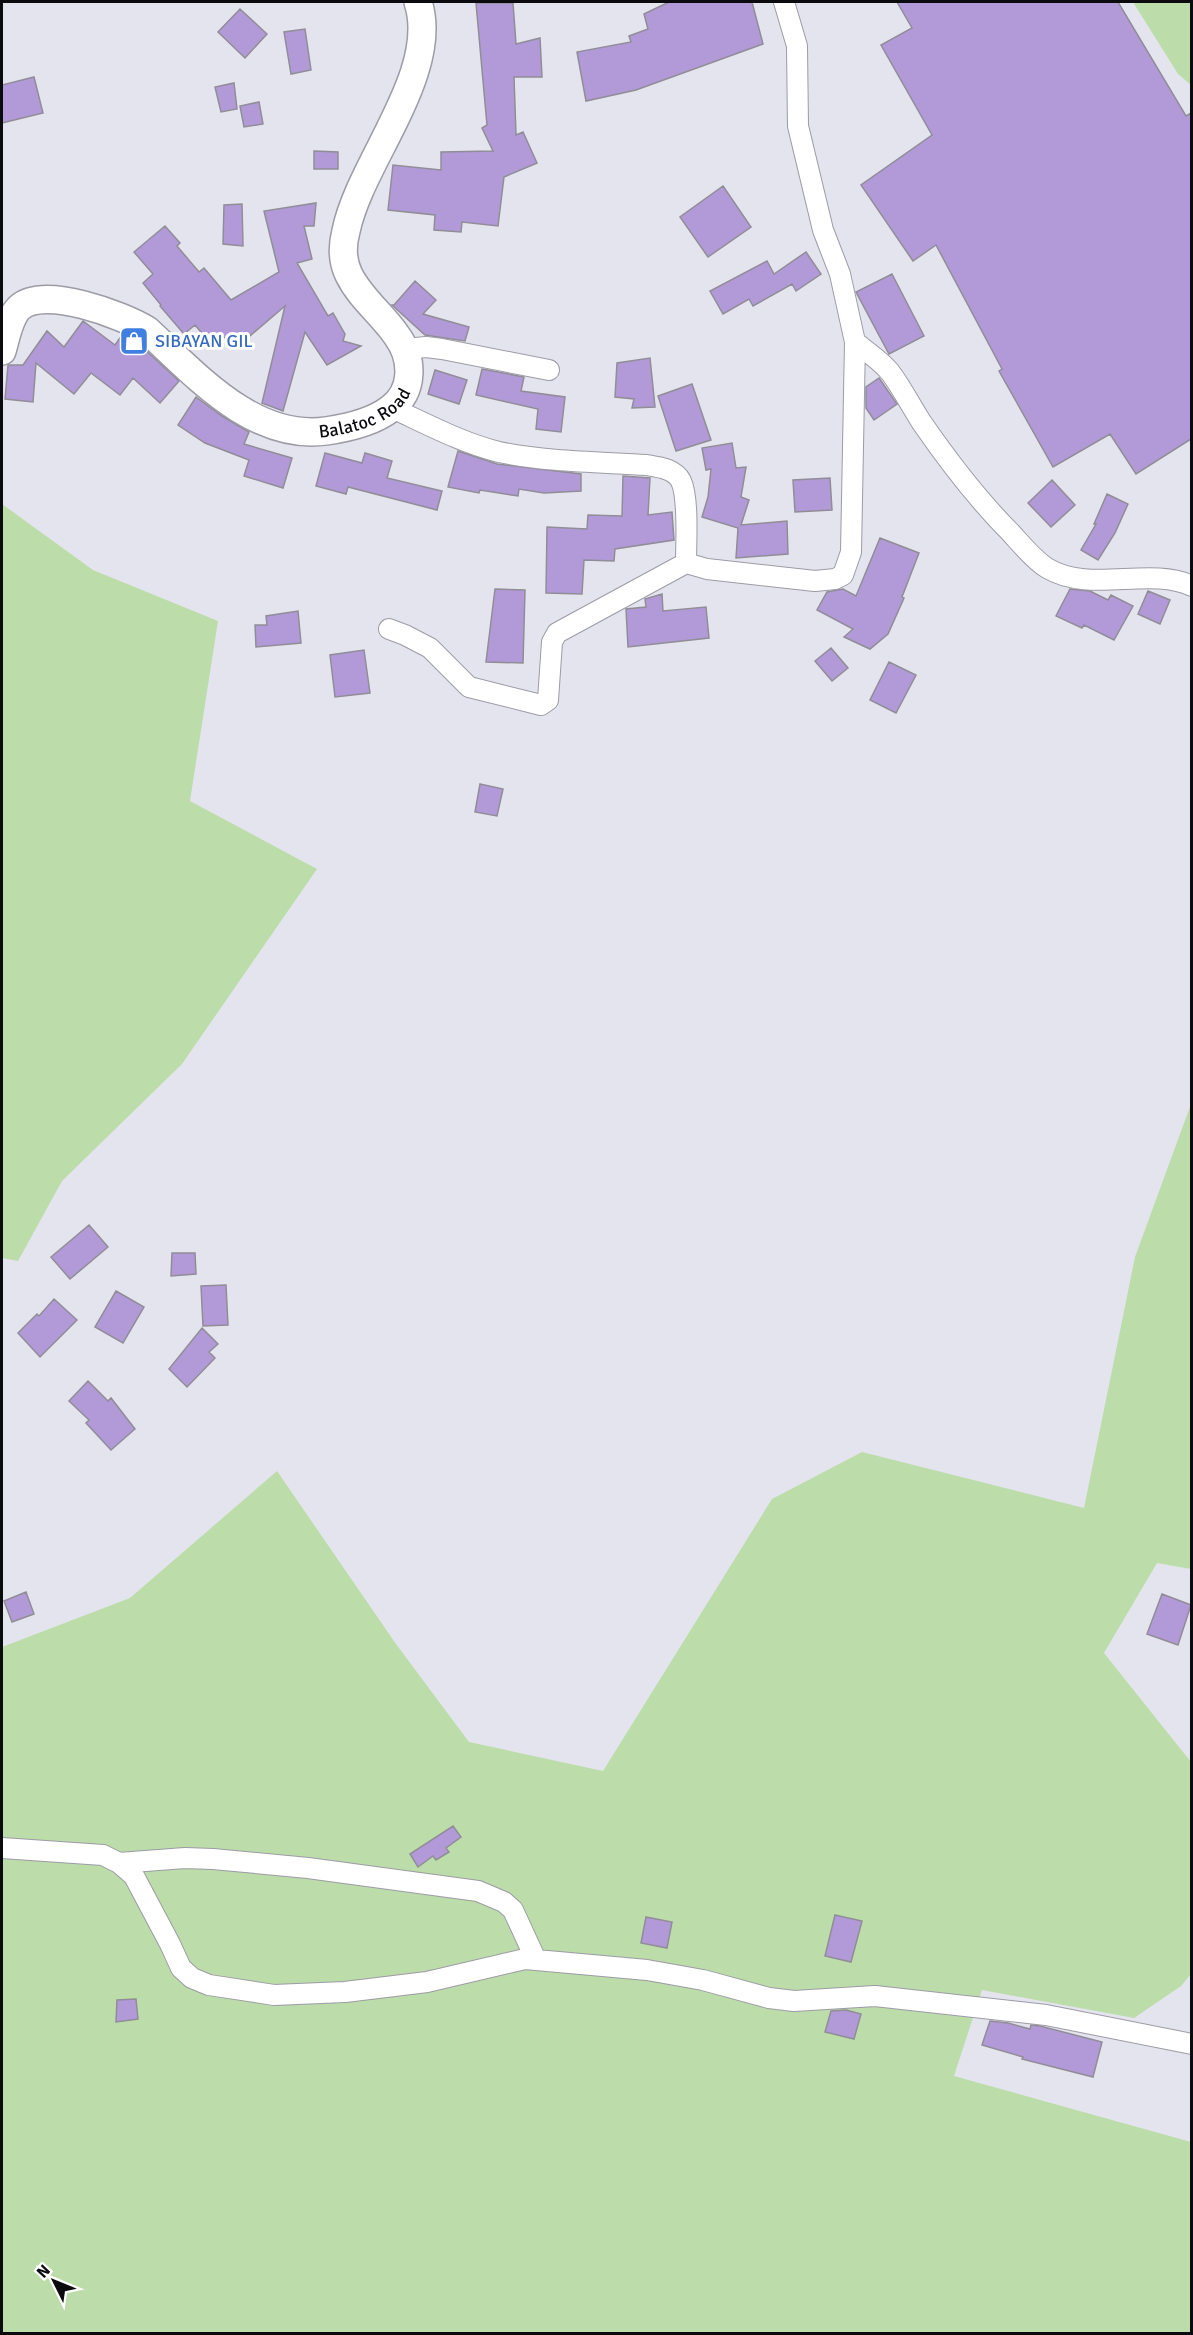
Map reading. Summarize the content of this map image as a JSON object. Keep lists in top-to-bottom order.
{
  "streets": {
    "main road": ["Balatoc Road"]
  },
  "places": {
    "shop": ["SIBAYAN GIL"]
  },
  "north": "top left"
}
